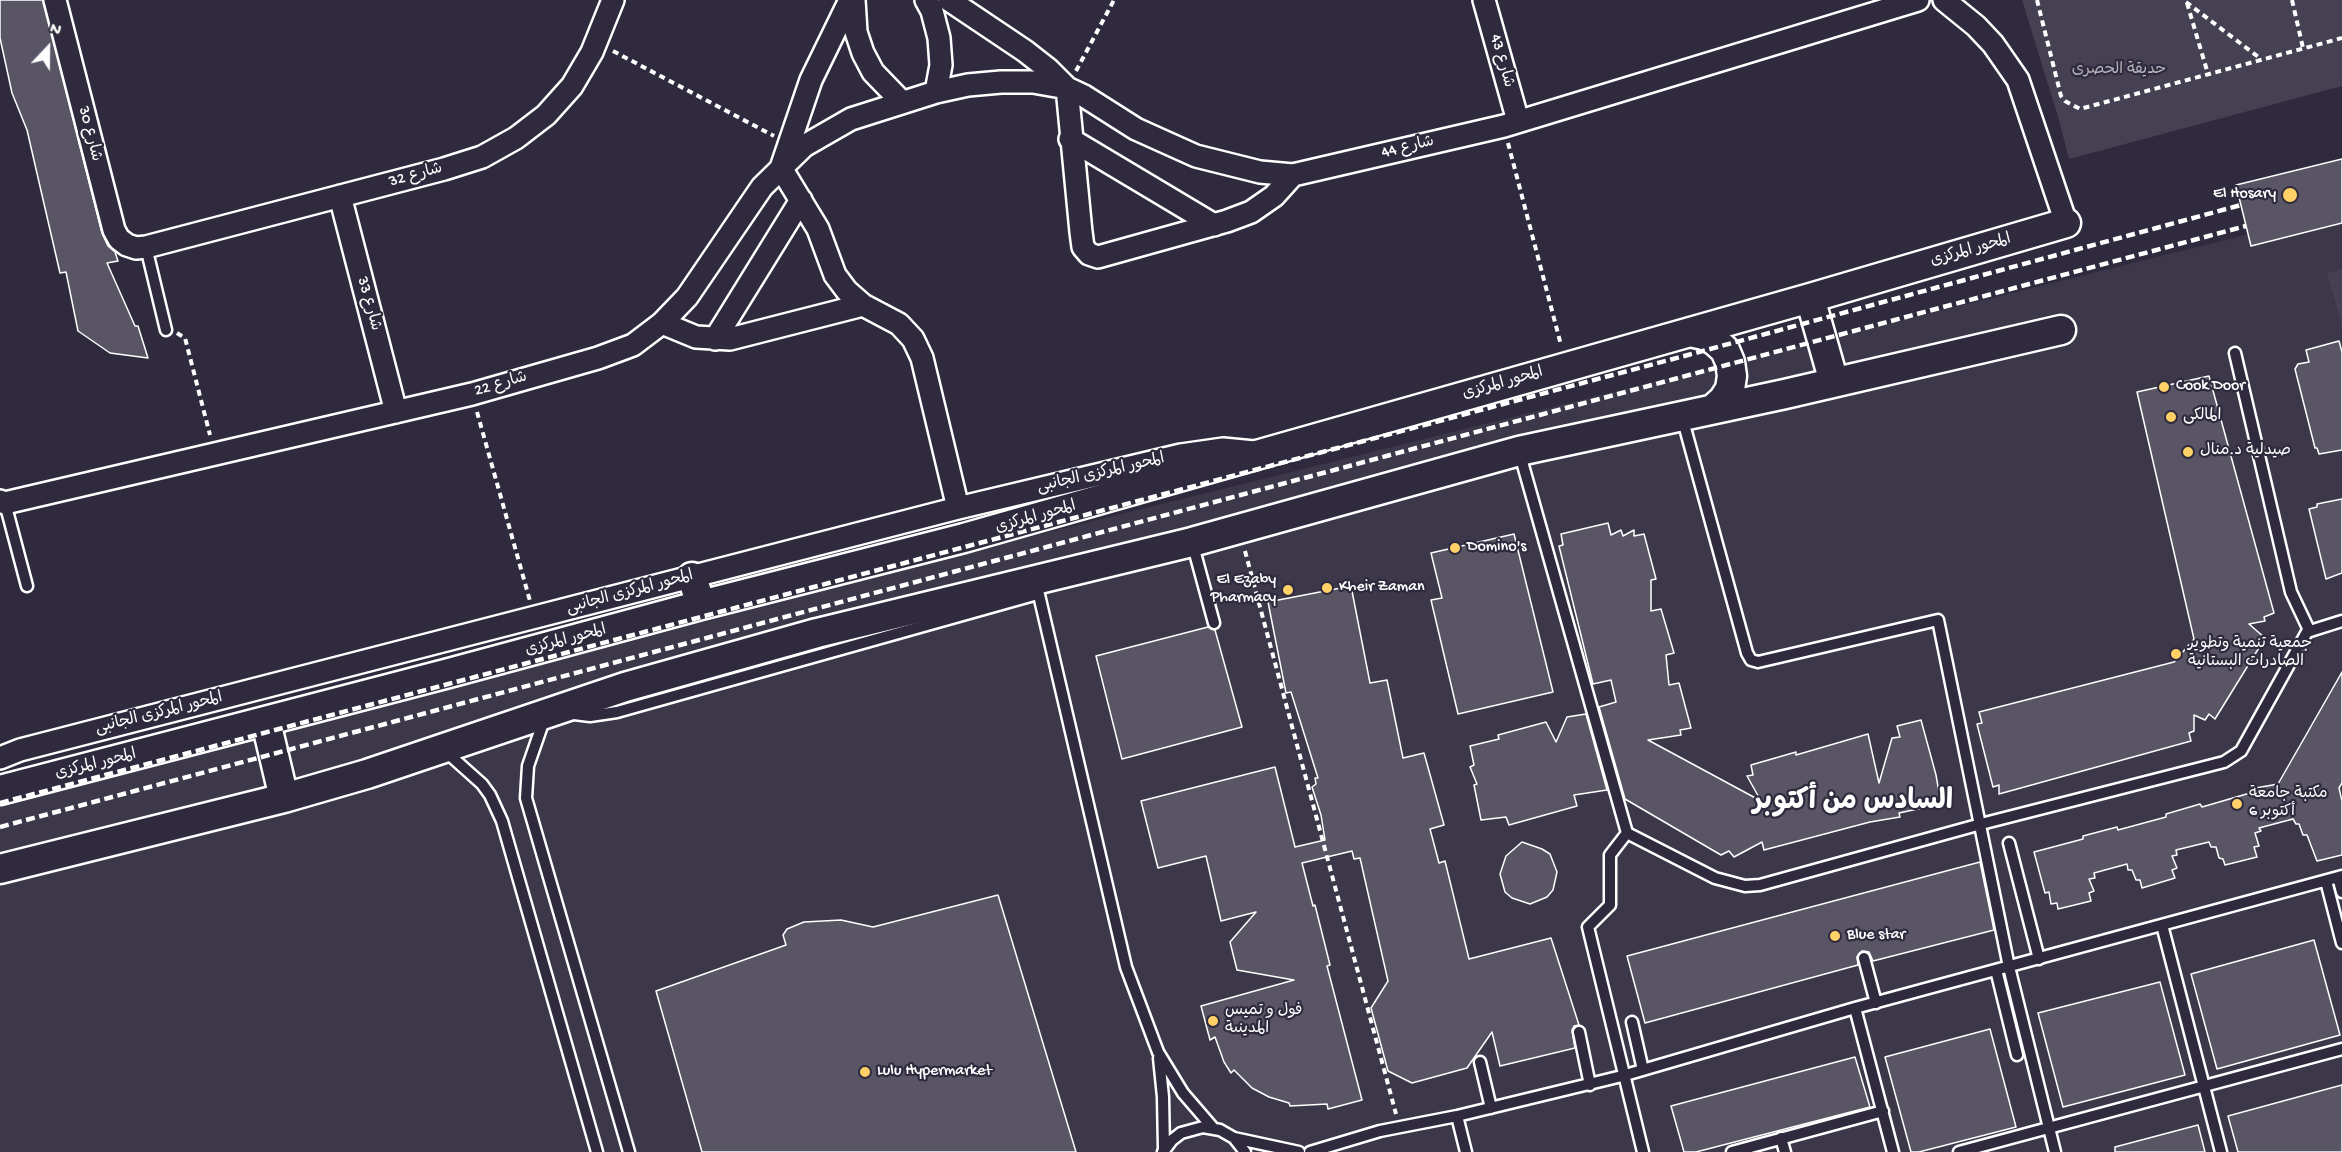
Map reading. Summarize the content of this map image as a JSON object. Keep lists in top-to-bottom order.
{
  "streets": {
    "main road": ["المحور المركزى"],
    "street": [
      "شارع 43",
      "شارع 30",
      "شارع 44",
      "شارع 32",
      "شارع 33",
      "شارع 22",
      "المحور المركزى الجانبى"
    ]
  },
  "crossings": [
    ["شارع 43", "شارع 44"],
    ["شارع 30", "شارع 32"],
    ["شارع 44", "شارع 22"],
    ["شارع 32", "شارع 33"],
    ["المحور المركزى", "المحور المركزى الجانبى"],
    ["شارع 33", "شارع 22"]
  ],
  "districts": ["السادس من أكتوبر"],
  "parks": ["حديقة الحصرى"],
  "places": [
    "El Hosary",
    "Cook Door",
    "المالكى",
    "صيدلية د.منال",
    "Domino's",
    "Kheir Zaman",
    "El Ezaby Pharmacy",
    "جمعية تنمية وتطوير الصادرات البستانية",
    "مكتبة جامعة 6 أكتوبر",
    "Blue star",
    "فول و تميس المدينىة",
    "Lulu Hypermarket"
  ],
  "north": "top"
}
